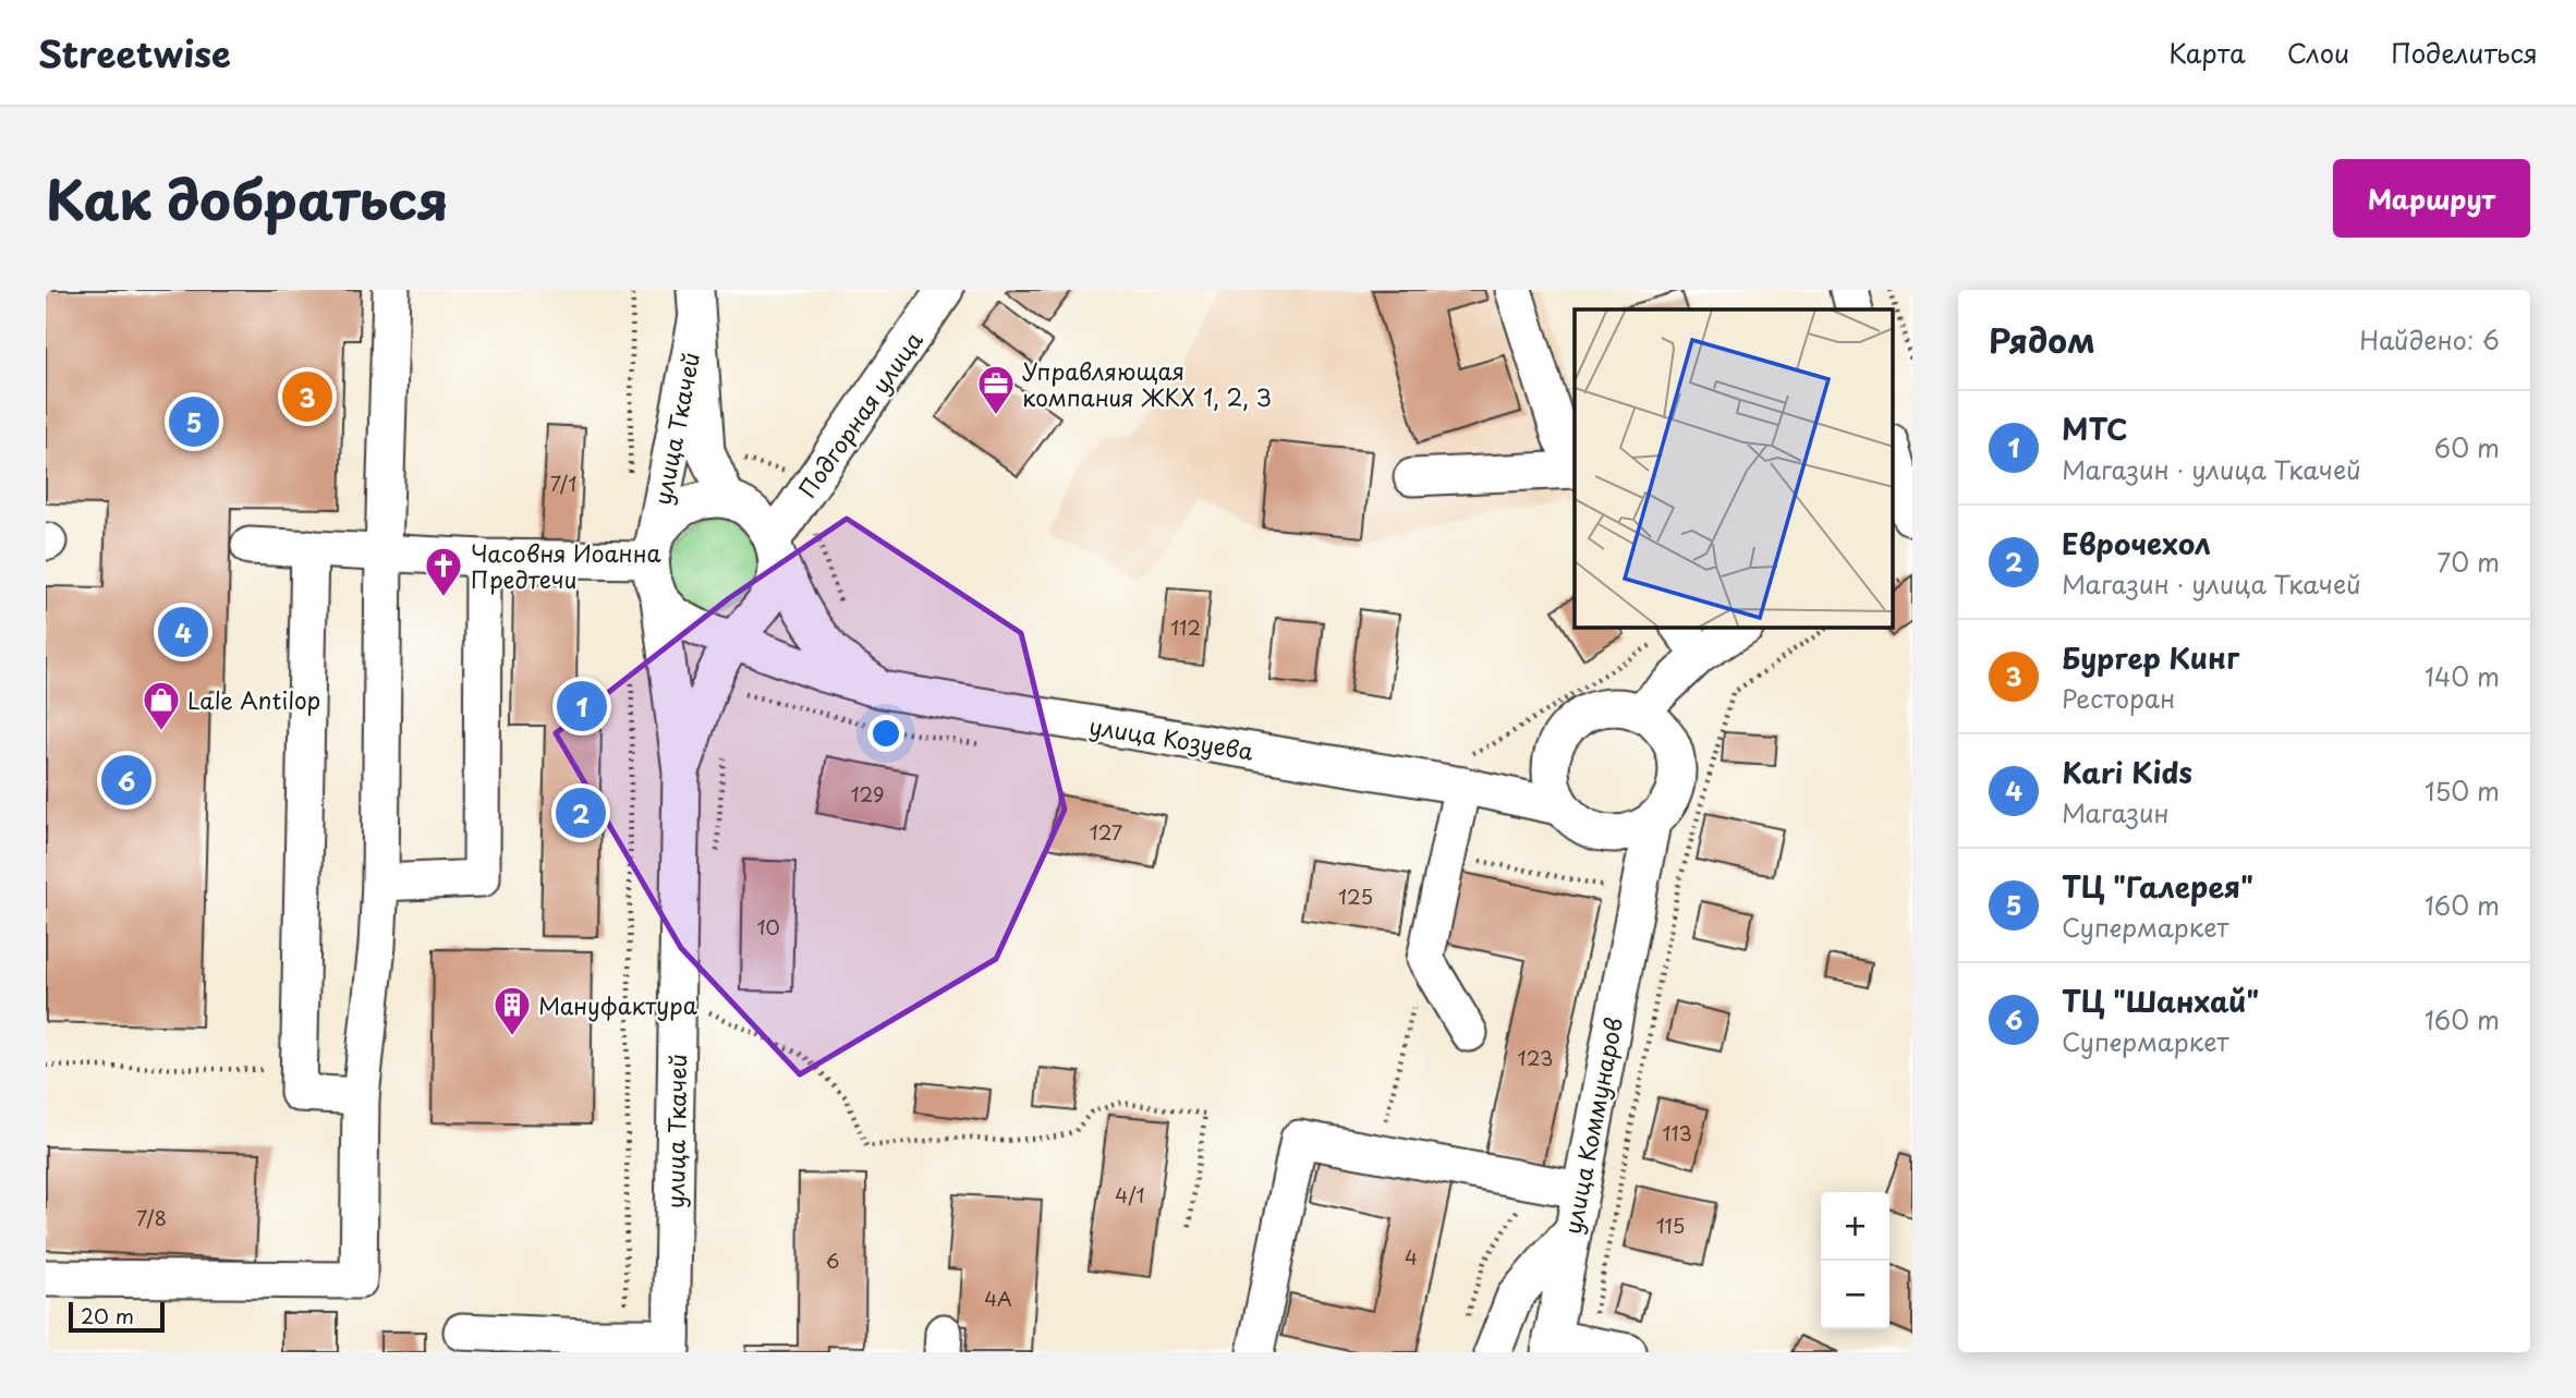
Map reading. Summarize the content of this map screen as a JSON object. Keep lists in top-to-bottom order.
{
  "streets": {
    "street": [
      "Подгорная улица",
      "улица Ткачей",
      "улица Козуева",
      "улица Коммунаров"
    ]
  },
  "crossings": [
    ["Подгорная улица", "улица Ткачей"],
    ["Подгорная улица", "улица Козуева"],
    ["улица Ткачей", "улица Козуева"],
    ["улица Козуева", "улица Коммунаров"]
  ],
  "places": {
    "office": ["Управляющая компания ЖКХ 1, 2, 3"],
    "church": ["Часовня Иоанна Предтечи"],
    "shop": ["Lale Antilop"],
    "building": ["Мануфактура"]
  },
  "house_numbers": [
    "7/1",
    "112",
    "129",
    "127",
    "125",
    "10",
    "123",
    "113",
    "4/1",
    "7/8",
    "115",
    "4",
    "6",
    "4А"
  ],
  "scale_bar": "20 m",
  "page": {
    "header": "Streetwise",
    "nav": ["Карта", "Слои", "Поделиться"],
    "title": "Как добраться",
    "buttons": "Маршрут",
    "heading": ["Рядом", "Найдено: 6"],
    "pins": [
      "3",
      "5",
      "4",
      "1",
      "6",
      "2"
    ],
    "list": [
      {
        "mark": "1",
        "name": "МТС",
        "note": "Магазин · улица Ткачей",
        "value": "60 m"
      },
      {
        "mark": "2",
        "name": "Еврочехол",
        "note": "Магазин · улица Ткачей",
        "value": "70 m"
      },
      {
        "mark": "3",
        "name": "Бургер Кинг",
        "note": "Ресторан",
        "value": "140 m"
      },
      {
        "mark": "4",
        "name": "Kari Kids",
        "note": "Магазин",
        "value": "150 m"
      },
      {
        "mark": "5",
        "name": "ТЦ \"Галерея\"",
        "note": "Супермаркет",
        "value": "160 m"
      },
      {
        "mark": "6",
        "name": "ТЦ \"Шанхай\"",
        "note": "Супермаркет",
        "value": "160 m"
      }
    ],
    "map_buttons": ["+", "−"],
    "scale": "20 m"
  }
}
